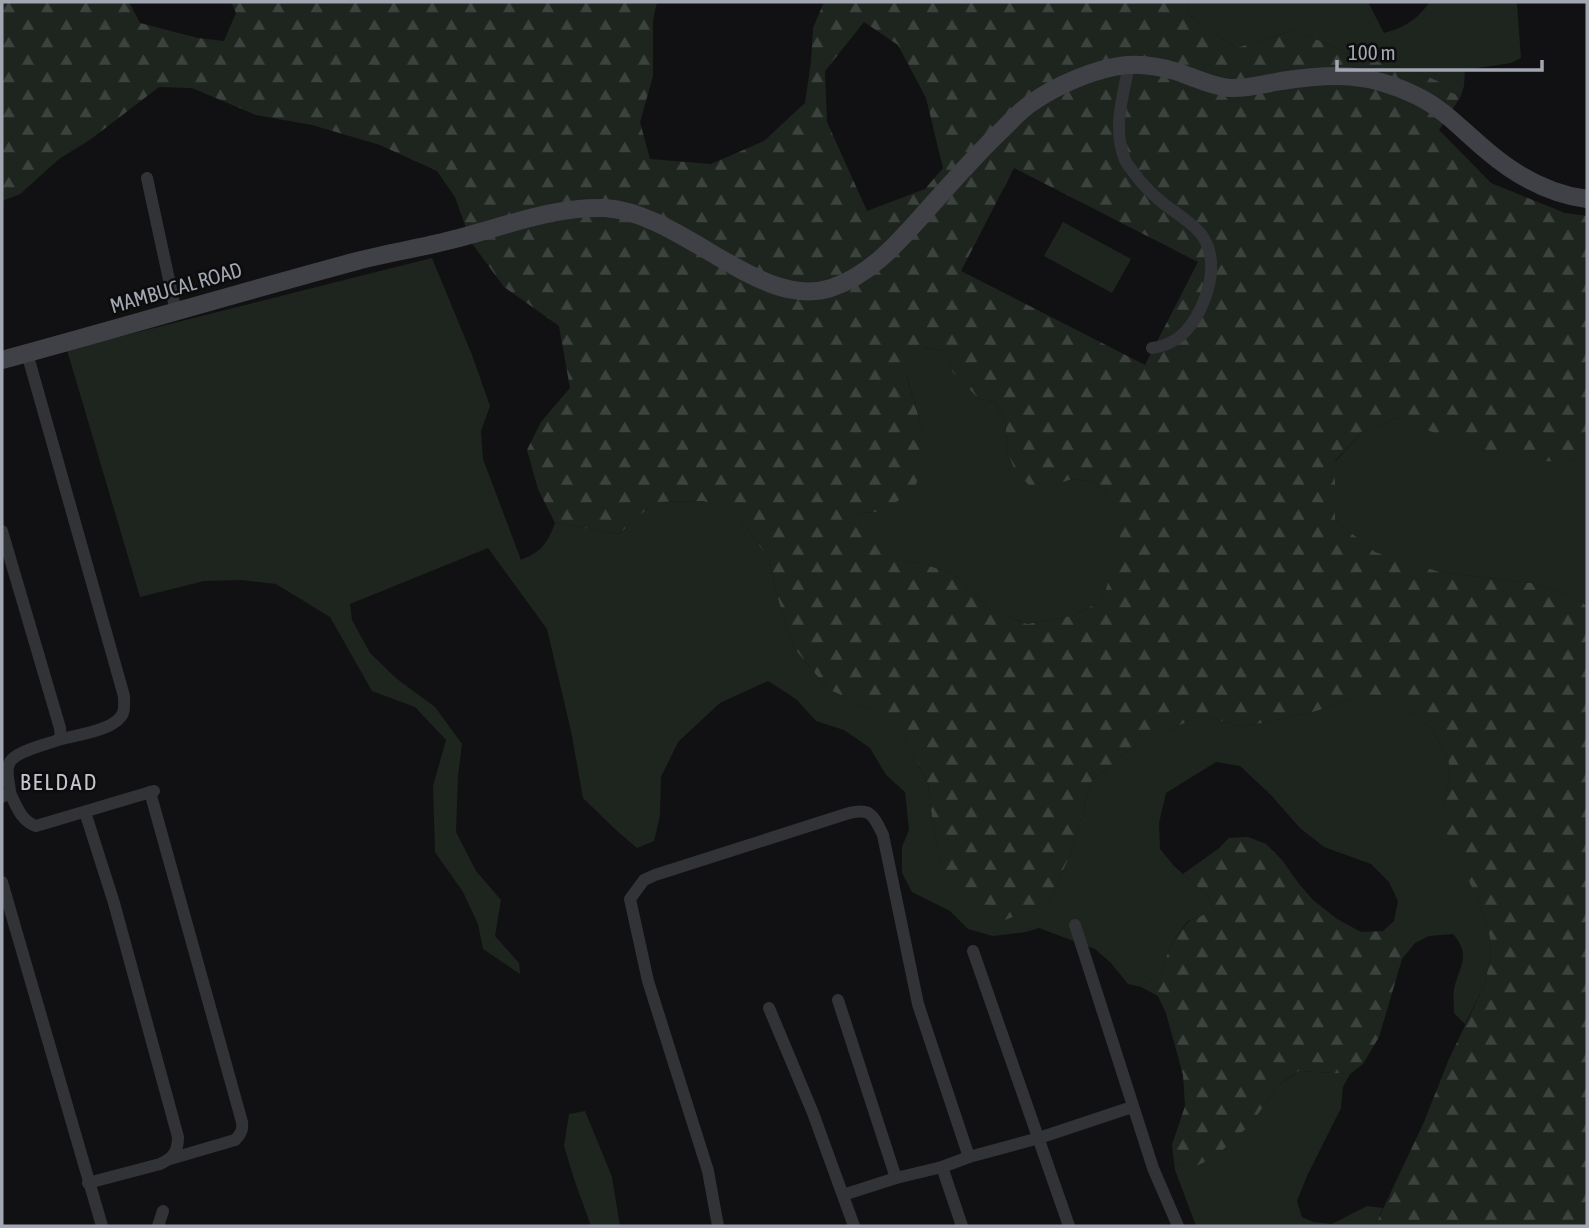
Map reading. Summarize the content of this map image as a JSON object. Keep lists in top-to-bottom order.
{
  "streets": {
    "main road": ["MAMBUCAL ROAD"]
  },
  "districts": ["BELDAD"],
  "scale_bar": "100 m"
}
